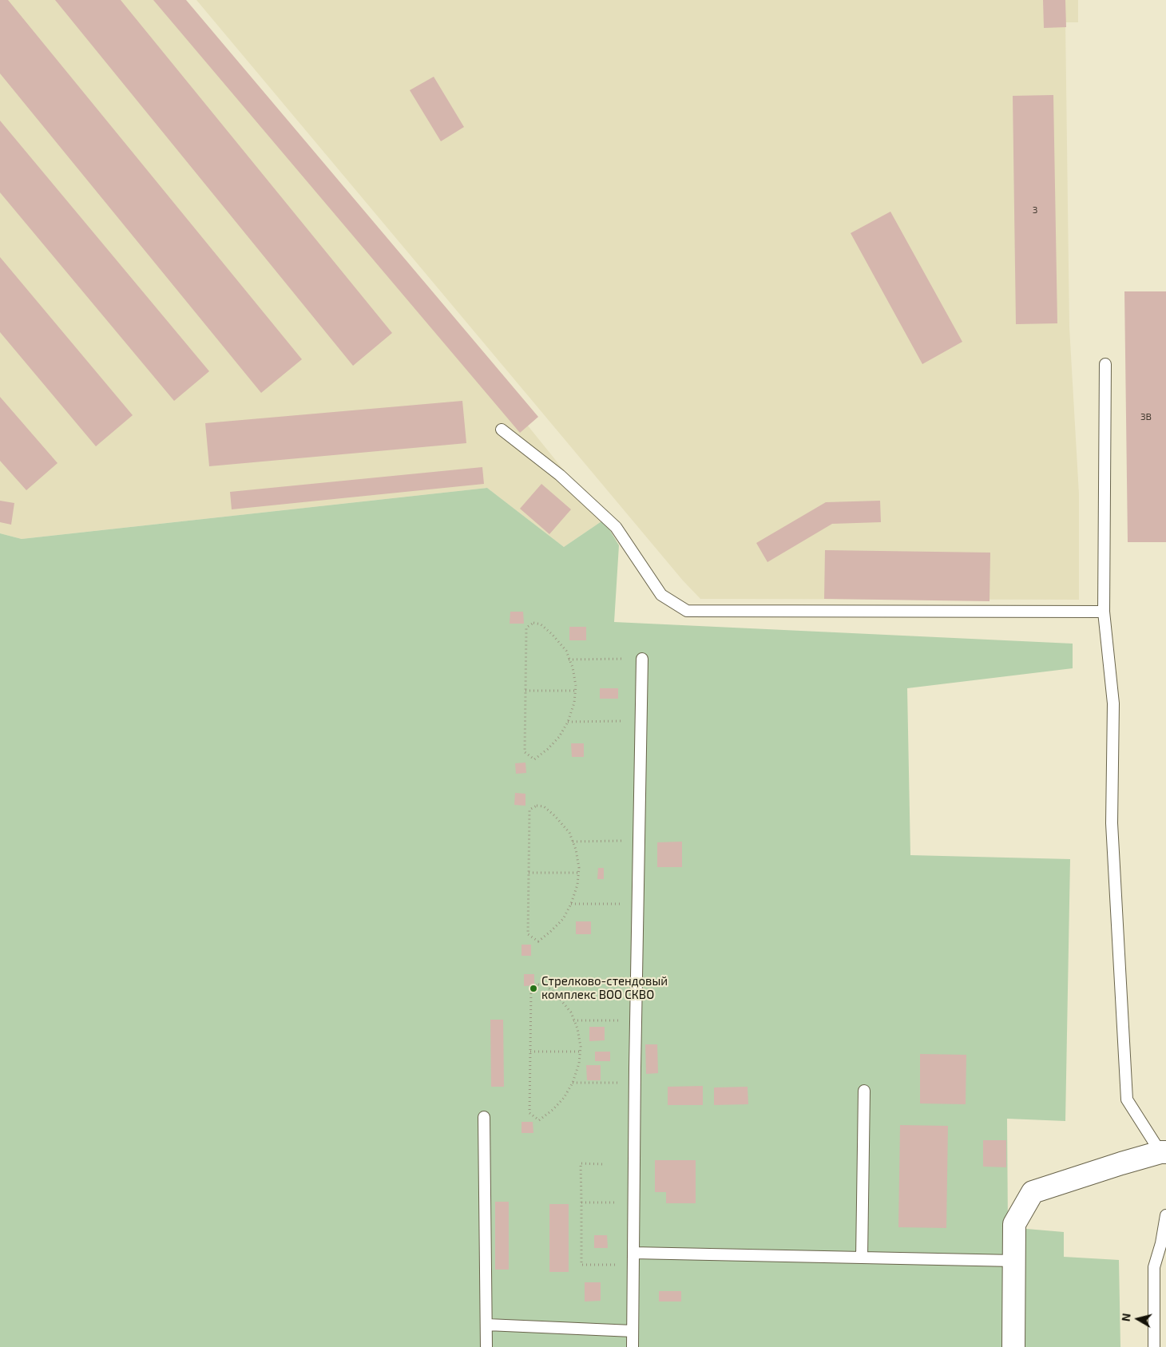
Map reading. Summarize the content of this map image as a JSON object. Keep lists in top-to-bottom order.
{
  "places": ["Стрелково-стендовый комплекс ВОО СКВО"],
  "house_numbers": ["3", "3В"],
  "north": "left"
}
